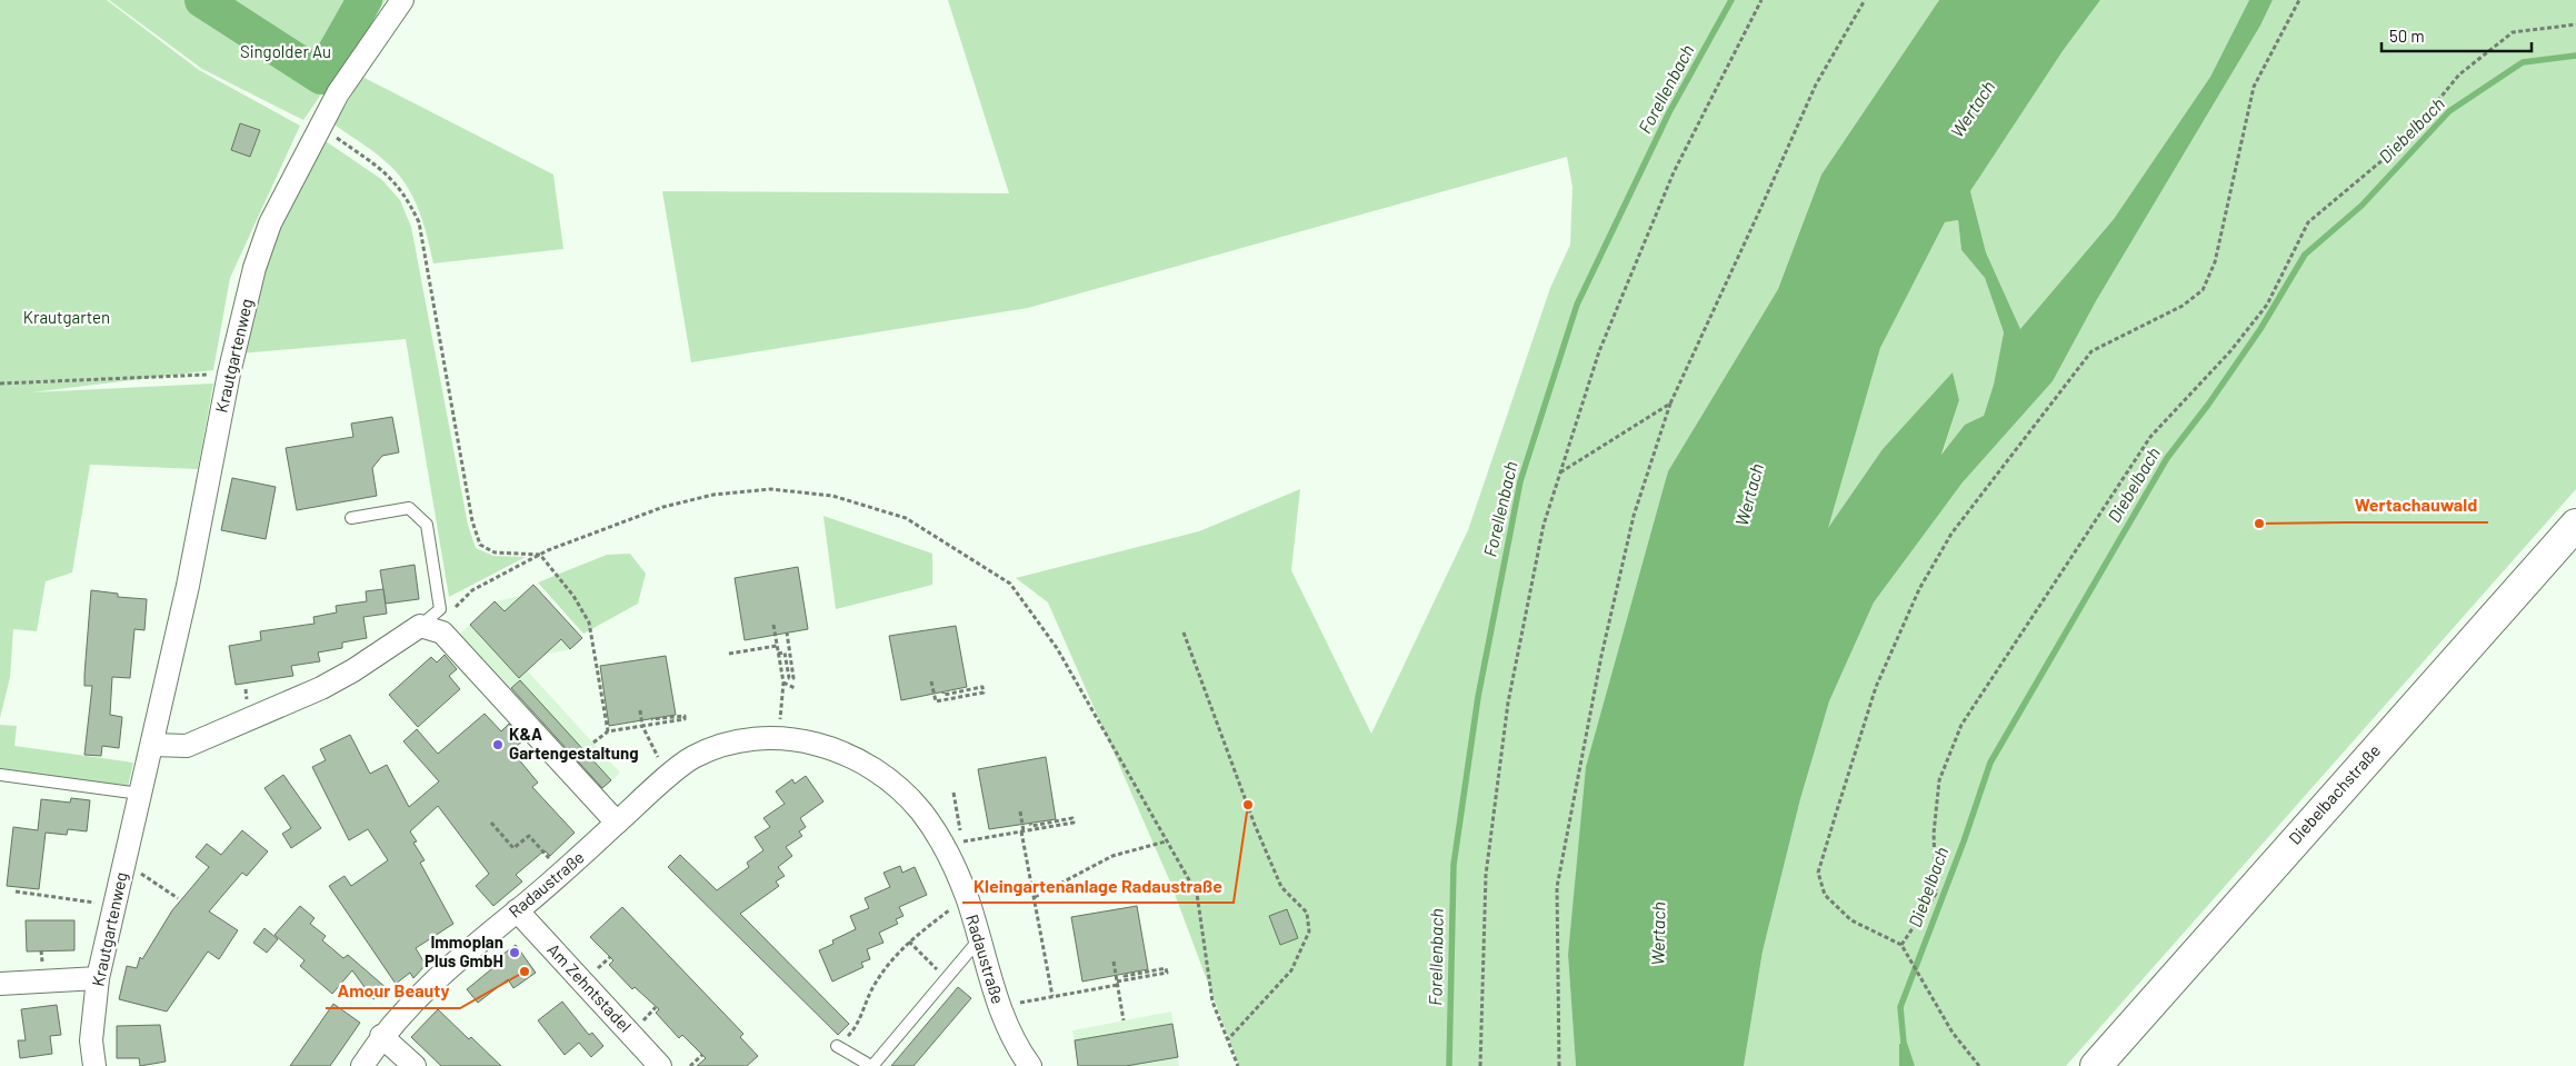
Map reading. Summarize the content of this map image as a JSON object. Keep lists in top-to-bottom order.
{
  "streets": {
    "street": [
      "Krautgartenweg",
      "Diebelbachstraße",
      "Radaustraße",
      "Am Zehntstadel"
    ]
  },
  "crossings": [
    ["Radaustraße", "Am Zehntstadel"]
  ],
  "water": ["Forellenbach", "Wertach", "Diebelbach"],
  "parks": ["Singolder Au", "Krautgarten"],
  "places": [
    "Wertachauwald",
    "K&A Gartengestaltung",
    "Kleingartenanlage Radaustraße",
    "Immoplan Plus GmbH",
    "Amour Beauty"
  ],
  "scale_bar": "50 m"
}
